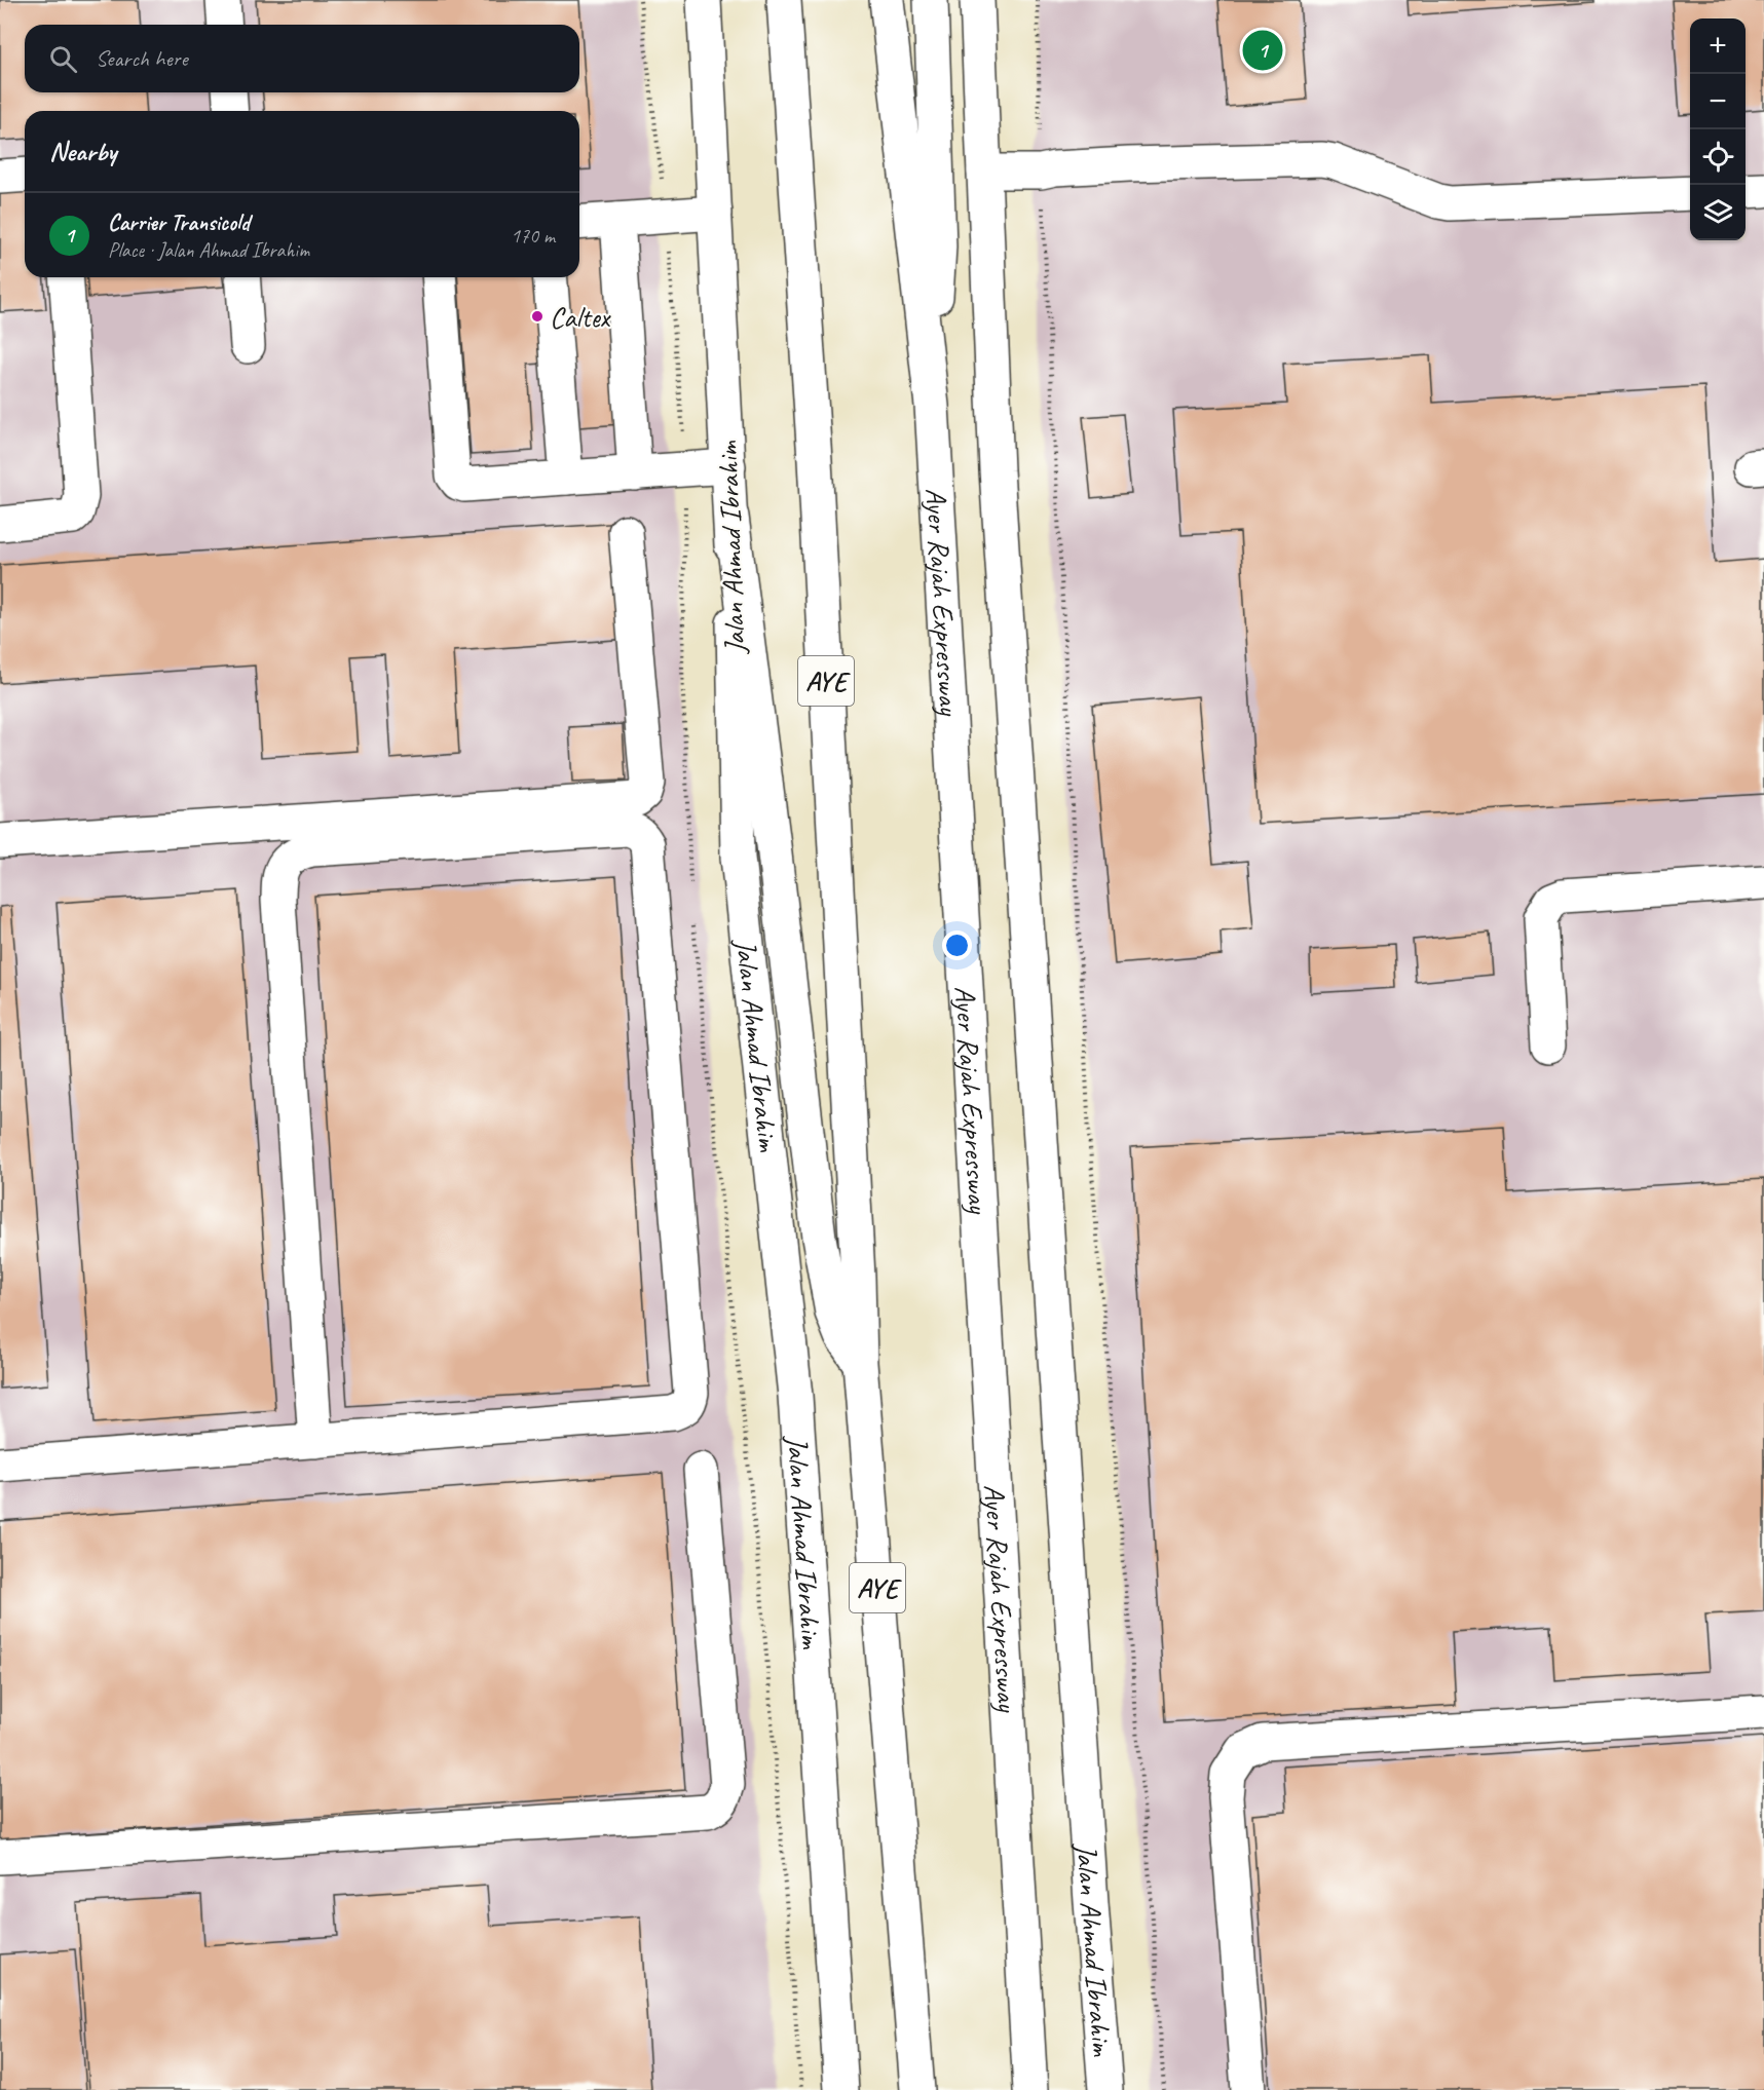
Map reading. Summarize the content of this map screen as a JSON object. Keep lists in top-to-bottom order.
{
  "streets": {
    "main road": ["Jalan Ahmad Ibrahim", "Ayer Rajah Expressway", "AYE"]
  },
  "places": ["Caltex"],
  "page": {
    "map_buttons": ["+", "−"],
    "search": "Search here",
    "pins": "1",
    "heading": "Nearby",
    "list": [
      {
        "mark": "1",
        "name": "Carrier Transicold",
        "note": "Place · Jalan Ahmad Ibrahim",
        "value": "170 m"
      }
    ]
  }
}
